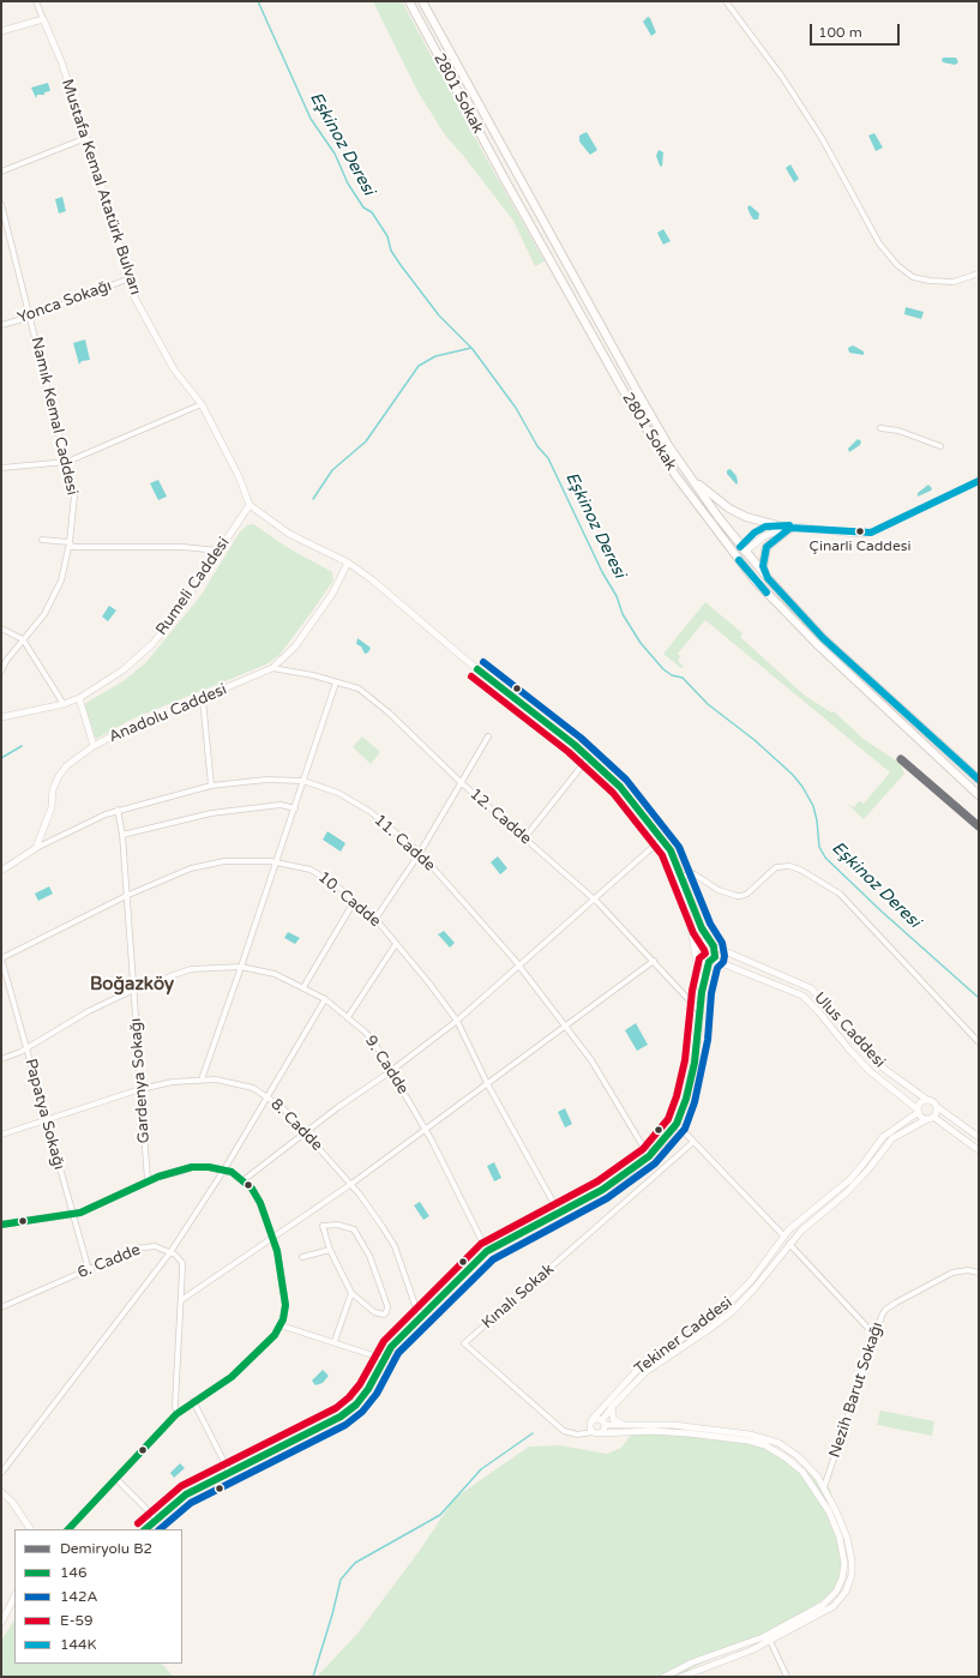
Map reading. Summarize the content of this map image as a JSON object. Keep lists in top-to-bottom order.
{
  "streets": {
    "main road": ["2801 Sokak"],
    "street": [
      "Mustafa Kemal Atatürk Bulvarı",
      "Yonca Sokağı",
      "Namık Kemal Caddesi",
      "Rumeli Caddesi",
      "Anadolu Caddesi",
      "12. Cadde",
      "11. Cadde",
      "10. Cadde",
      "Ulus Caddesi",
      "9. Cadde",
      "Gardenya Sokağı",
      "Papatya Sokağı",
      "8. Cadde",
      "6. Cadde",
      "Kınalı Sokak",
      "Tekiner Caddesi",
      "Nezih Barut Sokağı"
    ]
  },
  "crossings": [
    ["Mustafa Kemal Atatürk Bulvarı", "Yonca Sokağı"],
    ["Mustafa Kemal Atatürk Bulvarı", "Rumeli Caddesi"],
    ["Yonca Sokağı", "Namık Kemal Caddesi"],
    ["Anadolu Caddesi", "12. Cadde"],
    ["Anadolu Caddesi", "11. Cadde"],
    ["11. Cadde", "Gardenya Sokağı"],
    ["10. Cadde", "Gardenya Sokağı"],
    ["10. Cadde", "Papatya Sokağı"],
    ["Ulus Caddesi", "Tekiner Caddesi"],
    ["9. Cadde", "Gardenya Sokağı"],
    ["9. Cadde", "Papatya Sokağı"],
    ["Gardenya Sokağı", "8. Cadde"],
    ["Papatya Sokağı", "8. Cadde"],
    ["Papatya Sokağı", "6. Cadde"],
    ["Kınalı Sokak", "Tekiner Caddesi"]
  ],
  "districts": ["Boğazköy"],
  "water": ["Eşkinoz Deresi"],
  "places": ["Çinarli Caddesi"],
  "lines": [
    "transit line 144K",
    "transit line 142A",
    "transit line 146",
    "transit line E-59",
    "rail line B2"
  ],
  "legend": [
    "Demiryolu B2",
    "146",
    "142A",
    "E-59",
    "144K"
  ],
  "scale_bar": "100 m"
}
